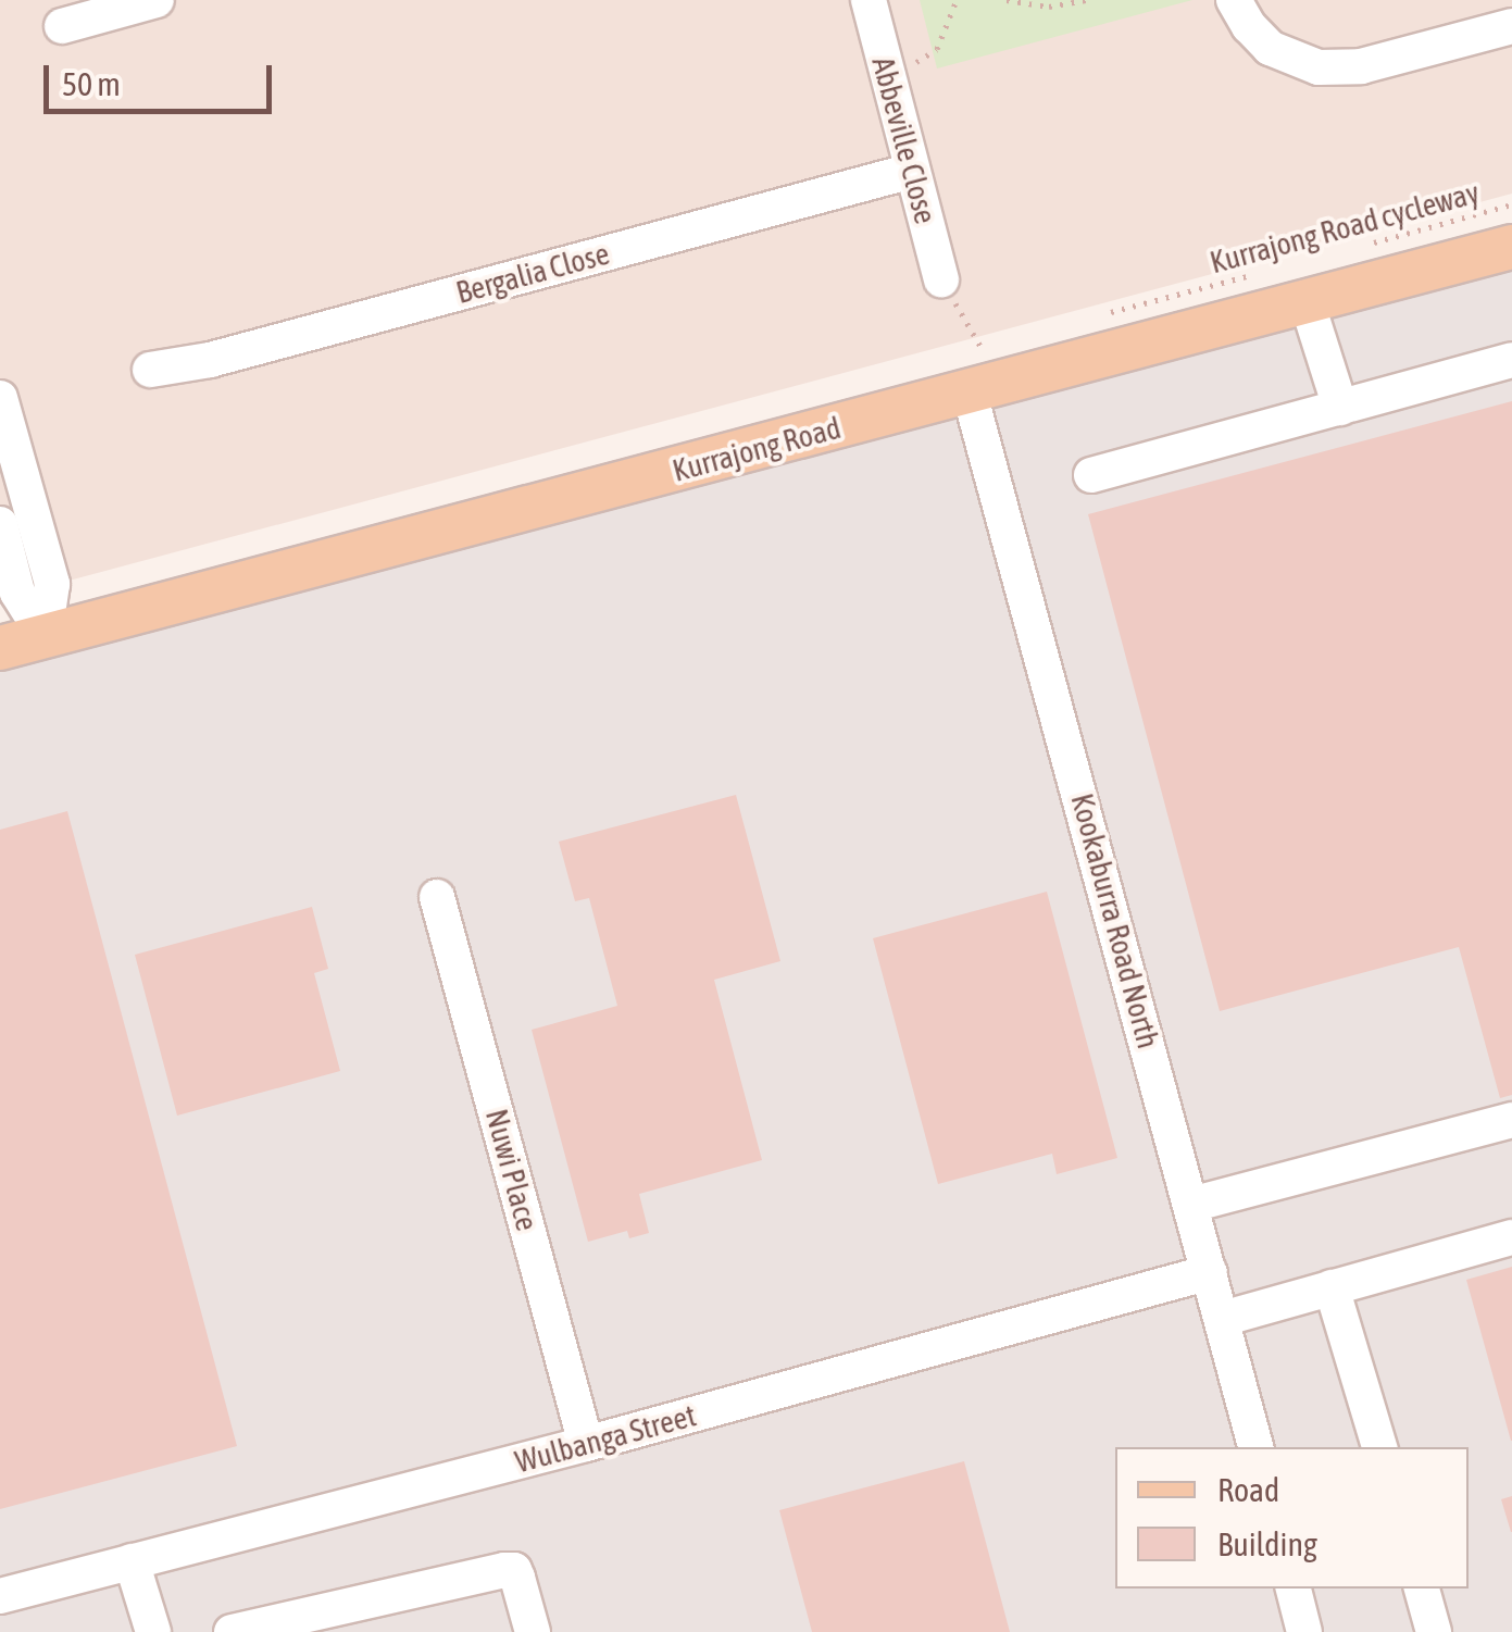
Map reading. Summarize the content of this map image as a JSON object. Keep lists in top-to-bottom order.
{
  "streets": {
    "main road": ["Kurrajong Road"],
    "street": [
      "Abbeville Close",
      "Bergalia Close",
      "Kookaburra Road North",
      "Nuwi Place",
      "Wulbanga Street"
    ],
    "path": ["Kurrajong Road cycleway"]
  },
  "crossings": [
    ["Abbeville Close", "Bergalia Close"],
    ["Kurrajong Road", "Kookaburra Road North"],
    ["Kookaburra Road North", "Wulbanga Street"],
    ["Nuwi Place", "Wulbanga Street"]
  ],
  "legend": ["Road", "Building"],
  "scale_bar": "50 m"
}
